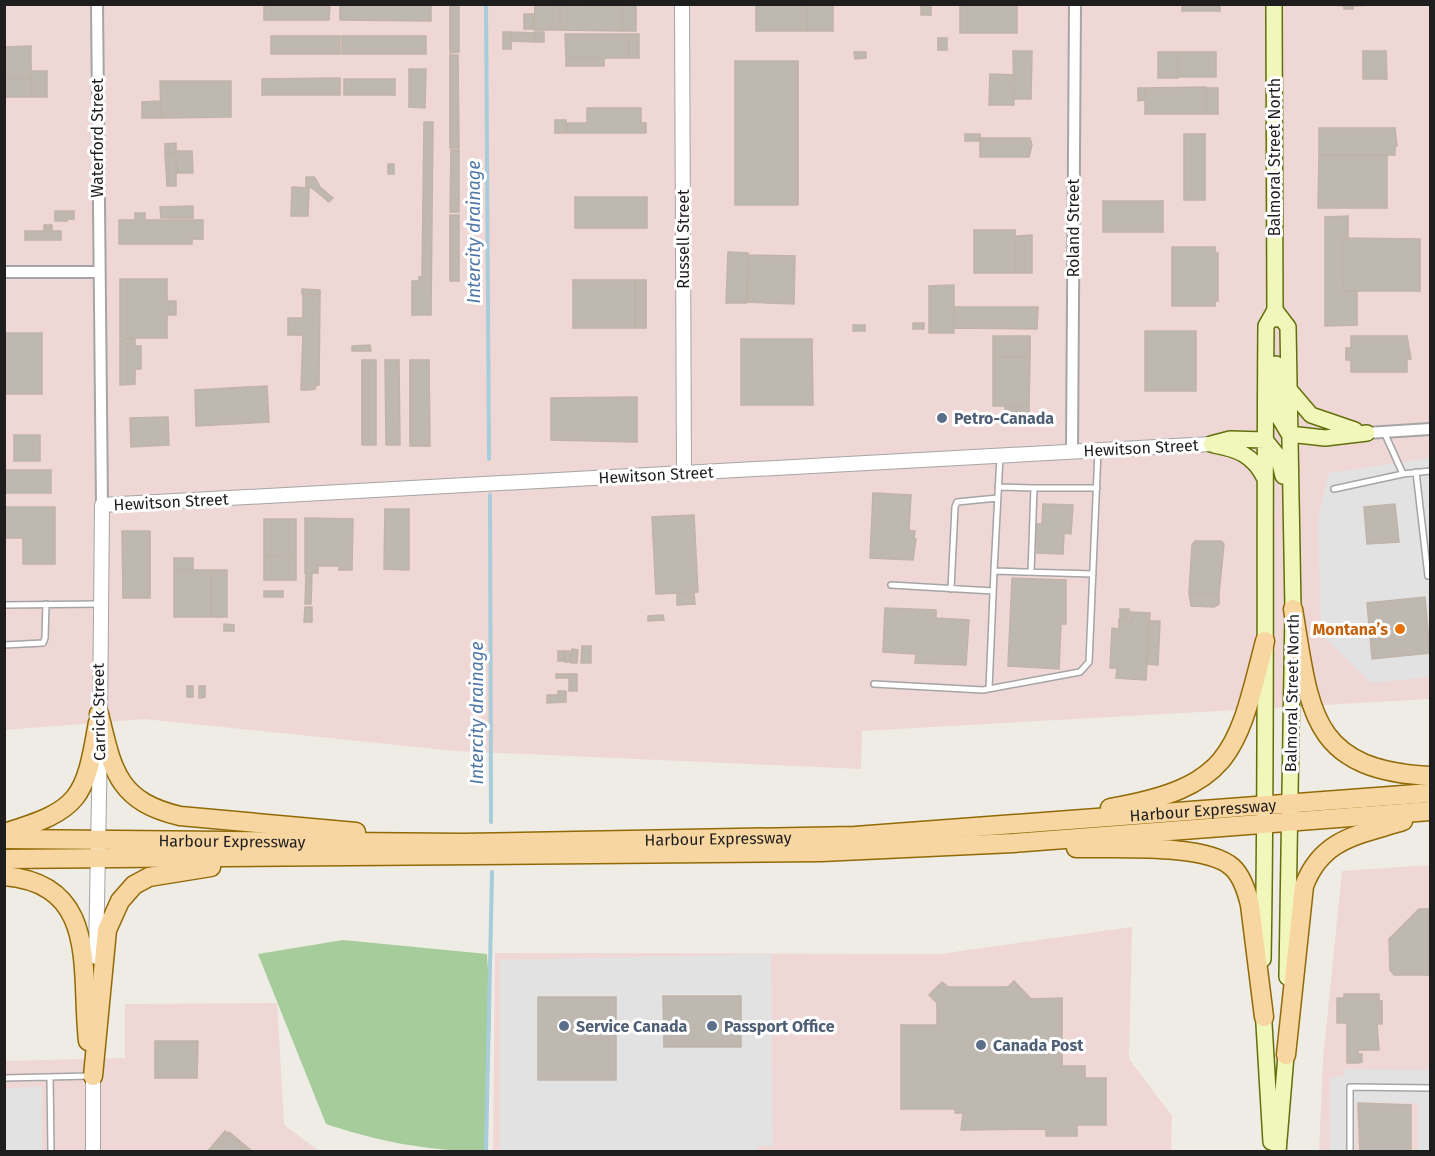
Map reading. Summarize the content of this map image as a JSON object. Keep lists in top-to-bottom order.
{
  "streets": {
    "main road": ["Balmoral Street North", "Harbour Expressway"],
    "street": [
      "Waterford Street",
      "Roland Street",
      "Russell Street",
      "Hewitson Street",
      "Carrick Street"
    ]
  },
  "crossings": [
    ["Waterford Street", "Carrick Street"],
    ["Balmoral Street North", "Harbour Expressway"],
    ["Roland Street", "Hewitson Street"],
    ["Russell Street", "Hewitson Street"],
    ["Hewitson Street", "Carrick Street"],
    ["Carrick Street", "Harbour Expressway"]
  ],
  "water": ["Intercity drainage"],
  "places": [
    "Petro-Canada",
    "Montana’s",
    "Service Canada",
    "Passport Office",
    "Canada Post"
  ]
}
